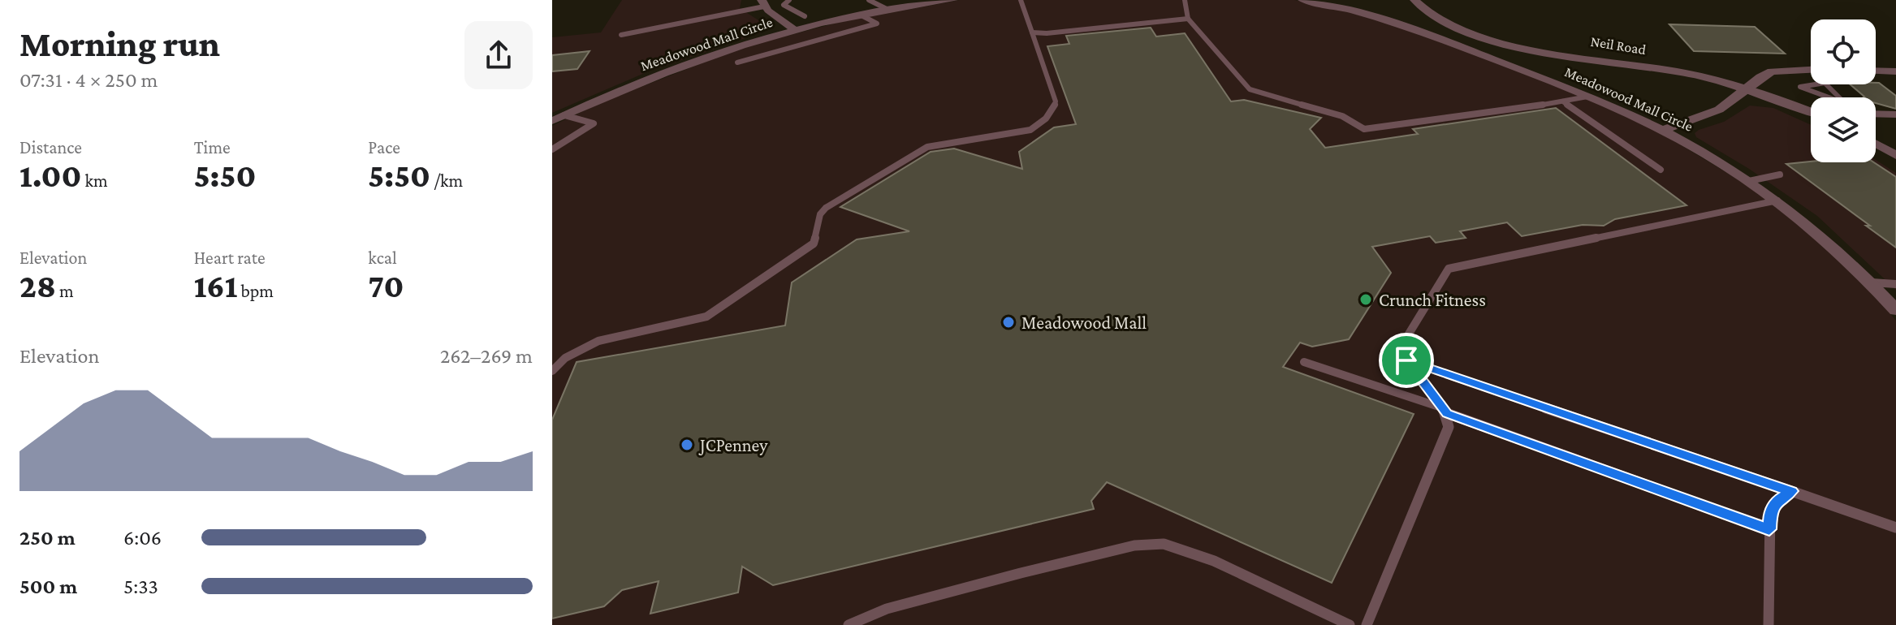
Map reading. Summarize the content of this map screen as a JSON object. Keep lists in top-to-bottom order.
{
  "streets": {
    "street": ["Meadowood Mall Circle", "Neil Road"]
  },
  "places": ["Crunch Fitness", "Meadowood Mall", "JCPenney"],
  "page": {
    "heading": ["Morning run", "07:31 · 4 × 250 m"],
    "stats": [
      ["Distance", "1.00 km"],
      ["Time", "5:50"],
      ["Pace", "5:50 /km"],
      ["Elevation", "28 m"],
      ["Heart rate", "161 bpm"],
      ["kcal", "70"]
    ],
    "chart": ["Elevation", "262–269 m"],
    "list": [
      {
        "name": "250 m",
        "note": "6:06"
      },
      {
        "name": "500 m",
        "note": "5:33"
      }
    ]
  }
}
